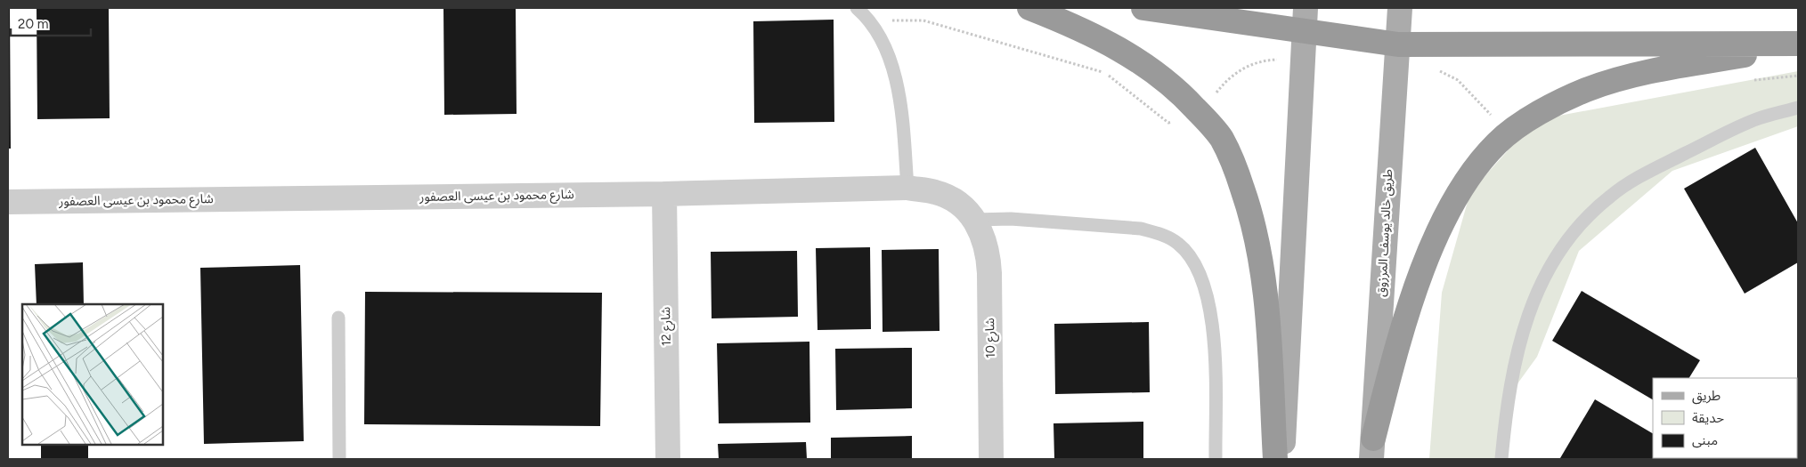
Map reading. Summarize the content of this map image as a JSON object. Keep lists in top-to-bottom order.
{
  "streets": {
    "main road": ["طريق خالد يوسف المرزوق"],
    "street": ["شارع محمود بن عيسى العصفور", "شارع 12", "شارع 10"]
  },
  "crossings": [
    ["شارع محمود بن عيسى العصفور", "شارع 12"],
    ["شارع محمود بن عيسى العصفور", "شارع 10"]
  ],
  "legend": ["طريق", "حديقة", "مبنى"],
  "scale_bar": "20 m"
}
